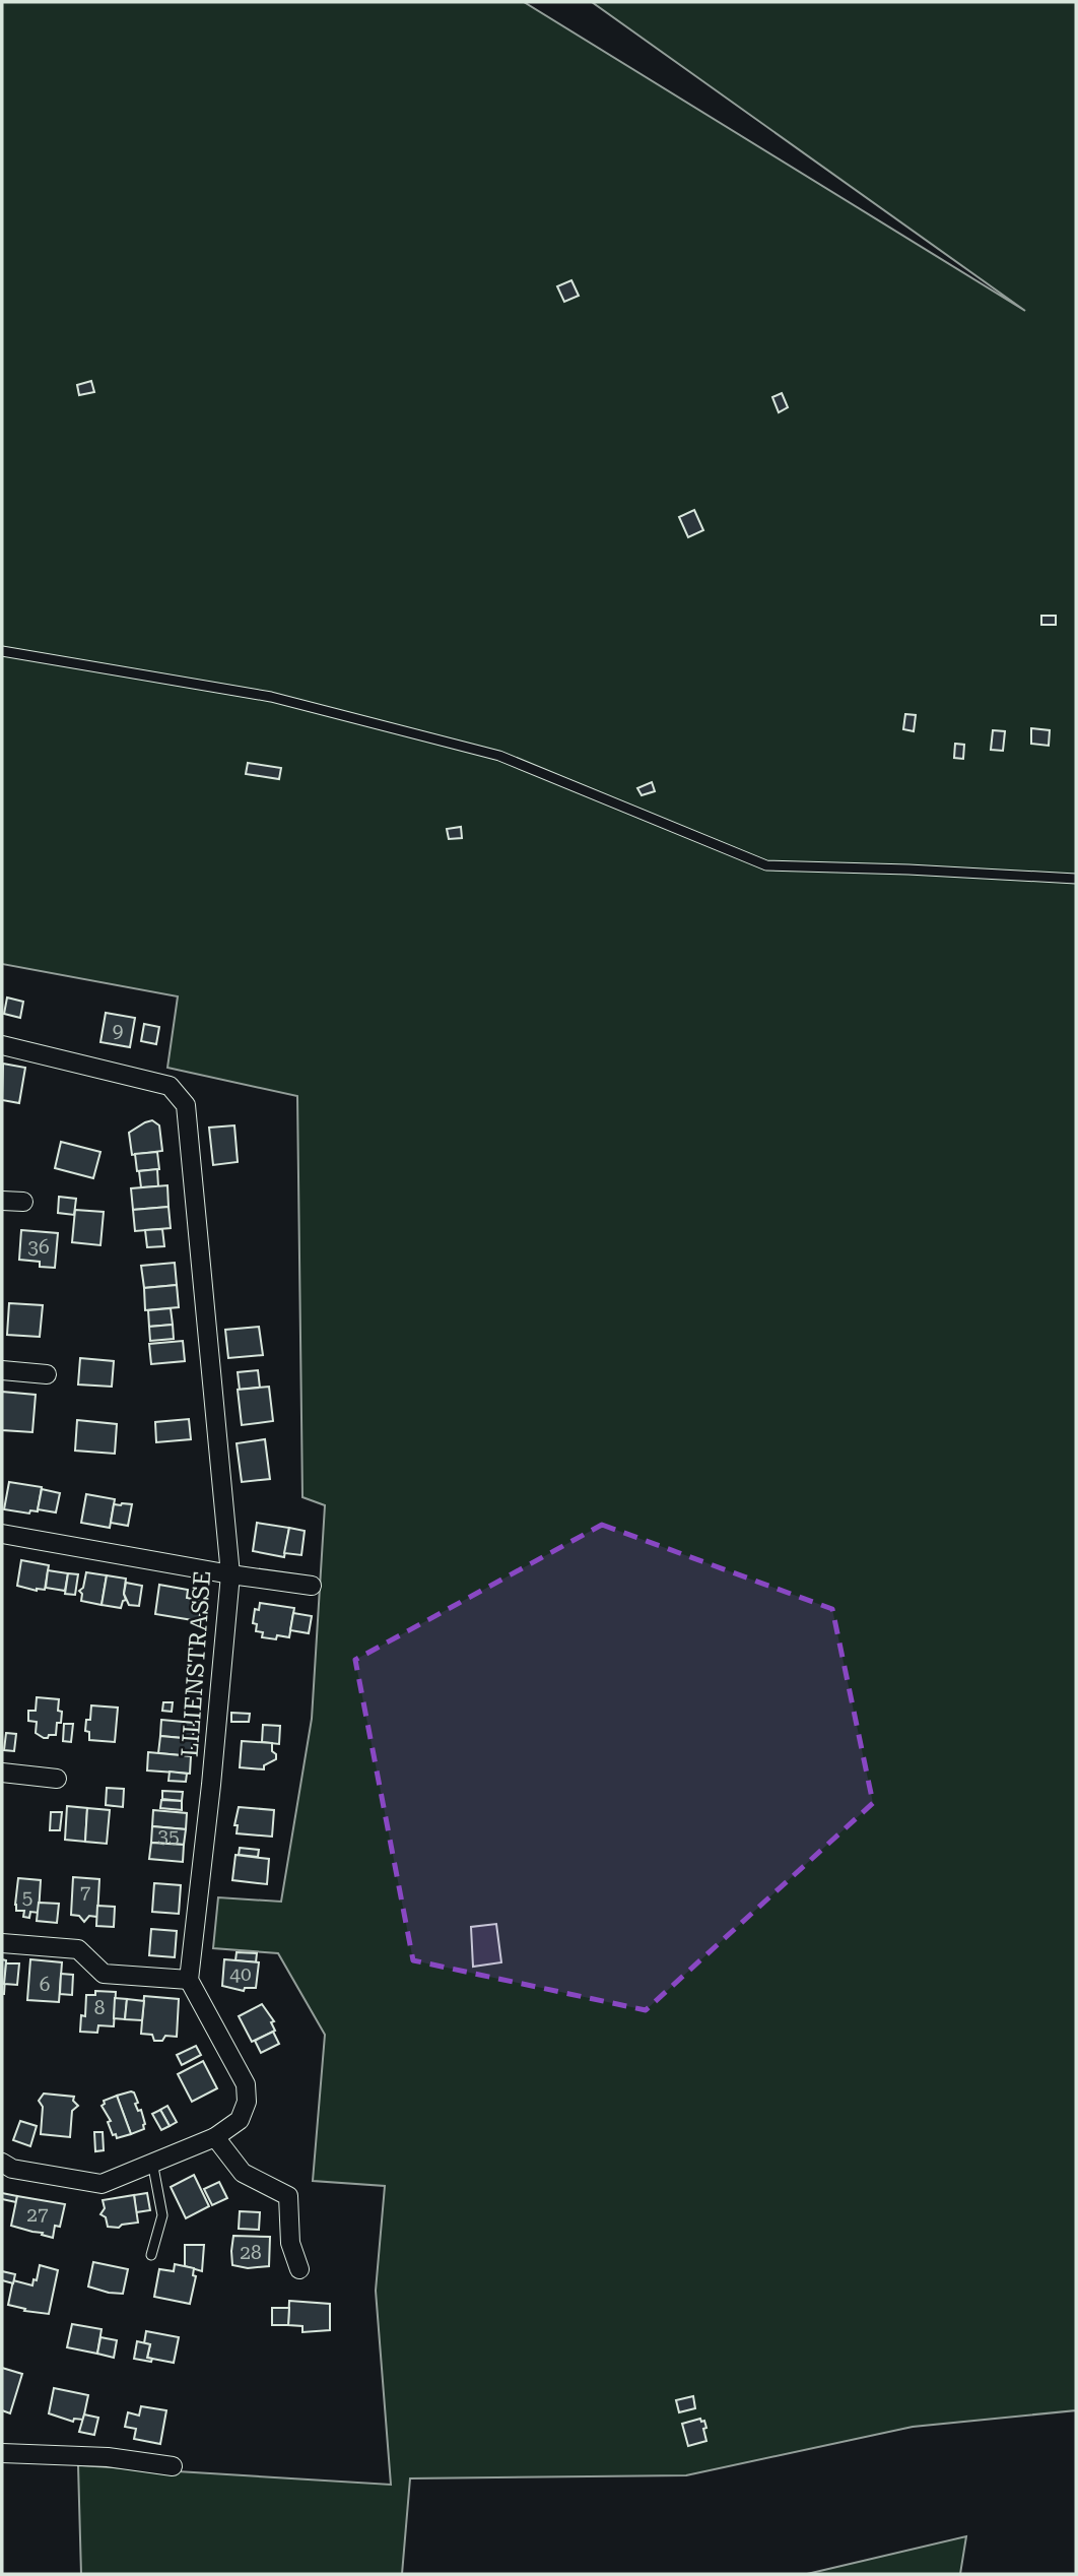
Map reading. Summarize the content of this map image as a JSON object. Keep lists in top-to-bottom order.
{
  "streets": {
    "street": ["LILIENSTRASSE"]
  },
  "house_numbers": [
    "9",
    "36",
    "35",
    "7",
    "5",
    "40",
    "6",
    "8",
    "27",
    "28"
  ]
}
